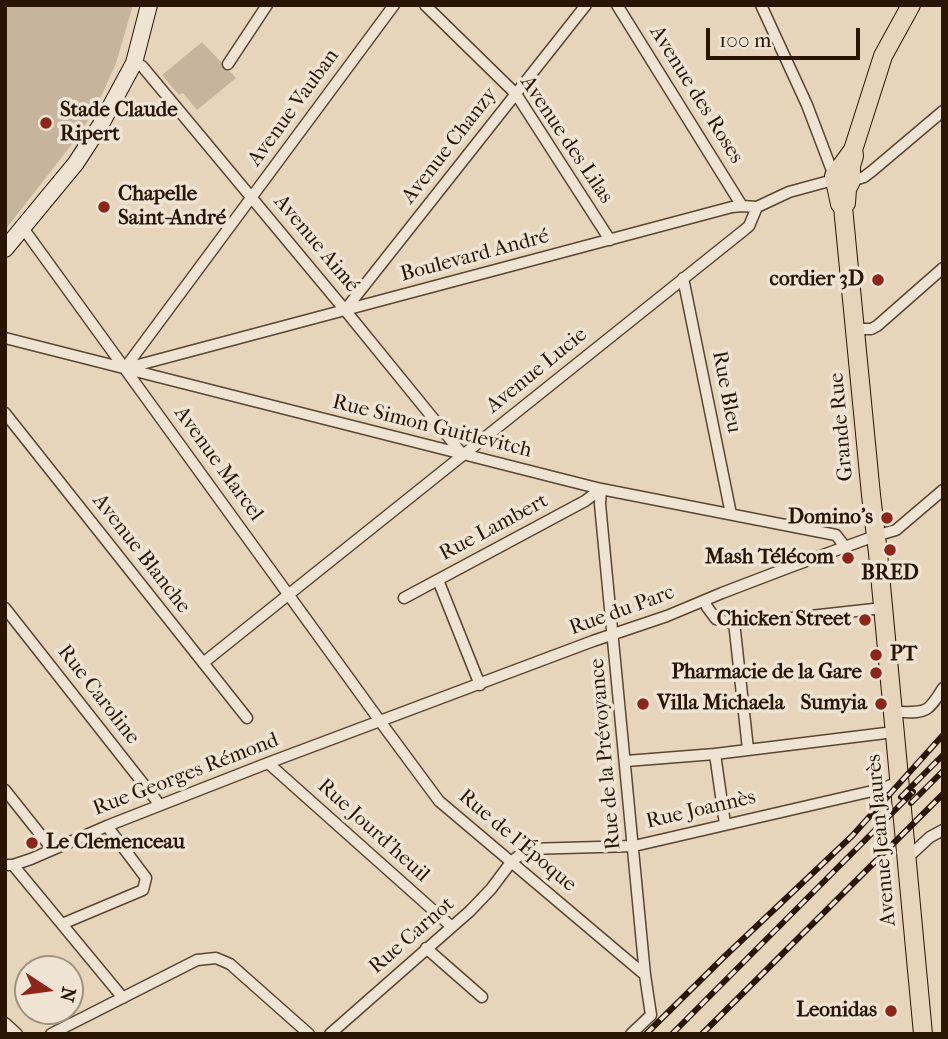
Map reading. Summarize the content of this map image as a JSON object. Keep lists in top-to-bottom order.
{
  "streets": {
    "main road": ["Grande Rue", "Avenue Jean Jaurès"],
    "street": [
      "Avenue des Roses",
      "Avenue Vauban",
      "Avenue des Lilas",
      "Avenue Chanzy",
      "Avenue Aimé",
      "Boulevard André",
      "Avenue Lucie",
      "Rue Bleu",
      "Rue Simon Guitlevitch",
      "Avenue Marcel",
      "Rue Lambert",
      "Avenue Blanche",
      "Rue du Parc",
      "Rue Caroline",
      "Rue de la Prévoyance",
      "Rue Georges Rémond",
      "Rue Joannès",
      "Rue Jourd'heuil",
      "Rue de l'Époque",
      "Rue Carnot"
    ]
  },
  "crossings": [
    ["Avenue des Roses", "Boulevard André"],
    ["Avenue Vauban", "Avenue Aimé"],
    ["Avenue Vauban", "Boulevard André"],
    ["Avenue Vauban", "Rue Simon Guitlevitch"],
    ["Avenue Vauban", "Avenue Marcel"],
    ["Avenue des Lilas", "Avenue Chanzy"],
    ["Avenue des Lilas", "Boulevard André"],
    ["Avenue Chanzy", "Avenue Aimé"],
    ["Avenue Chanzy", "Boulevard André"],
    ["Avenue Aimé", "Boulevard André"],
    ["Avenue Aimé", "Avenue Lucie"],
    ["Avenue Aimé", "Rue Simon Guitlevitch"],
    ["Boulevard André", "Avenue Lucie"],
    ["Boulevard André", "Rue Simon Guitlevitch"],
    ["Boulevard André", "Grande Rue"],
    ["Boulevard André", "Avenue Marcel"],
    ["Avenue Lucie", "Rue Bleu"],
    ["Avenue Lucie", "Rue Simon Guitlevitch"],
    ["Avenue Lucie", "Avenue Marcel"],
    ["Avenue Lucie", "Avenue Blanche"],
    ["Rue Bleu", "Rue Simon Guitlevitch"],
    ["Rue Simon Guitlevitch", "Avenue Marcel"],
    ["Rue Simon Guitlevitch", "Rue Lambert"],
    ["Rue Simon Guitlevitch", "Rue du Parc"],
    ["Rue Simon Guitlevitch", "Rue de la Prévoyance"],
    ["Grande Rue", "Rue du Parc"],
    ["Grande Rue", "Avenue Jean Jaurès"],
    ["Avenue Marcel", "Rue du Parc"],
    ["Avenue Marcel", "Rue Georges Rémond"],
    ["Avenue Marcel", "Rue de l'Époque"],
    ["Rue Lambert", "Rue de la Prévoyance"],
    ["Rue du Parc", "Rue de la Prévoyance"],
    ["Rue du Parc", "Rue Georges Rémond"],
    ["Rue du Parc", "Rue de l'Époque"],
    ["Rue Caroline", "Rue Georges Rémond"],
    ["Rue de la Prévoyance", "Rue Joannès"],
    ["Rue de la Prévoyance", "Rue de l'Époque"],
    ["Rue Georges Rémond", "Rue Jourd'heuil"],
    ["Rue Georges Rémond", "Rue de l'Époque"],
    ["Rue Joannès", "Avenue Jean Jaurès"],
    ["Rue Joannès", "Rue de l'Époque"],
    ["Rue Joannès", "Rue Carnot"],
    ["Rue Jourd'heuil", "Rue Carnot"],
    ["Rue de l'Époque", "Rue Carnot"]
  ],
  "places": [
    "Stade Claude Ripert",
    "Chapelle Saint-André",
    "cordier 3D",
    "Domino's",
    "BRED",
    "Mash Télécom",
    "Chicken Street",
    "PT",
    "Pharmacie de la Gare",
    "Villa Michaela",
    "Sumyia",
    "Le Clemenceau",
    "Leonidas"
  ],
  "scale_bar": "100 m",
  "north": "right"
}
